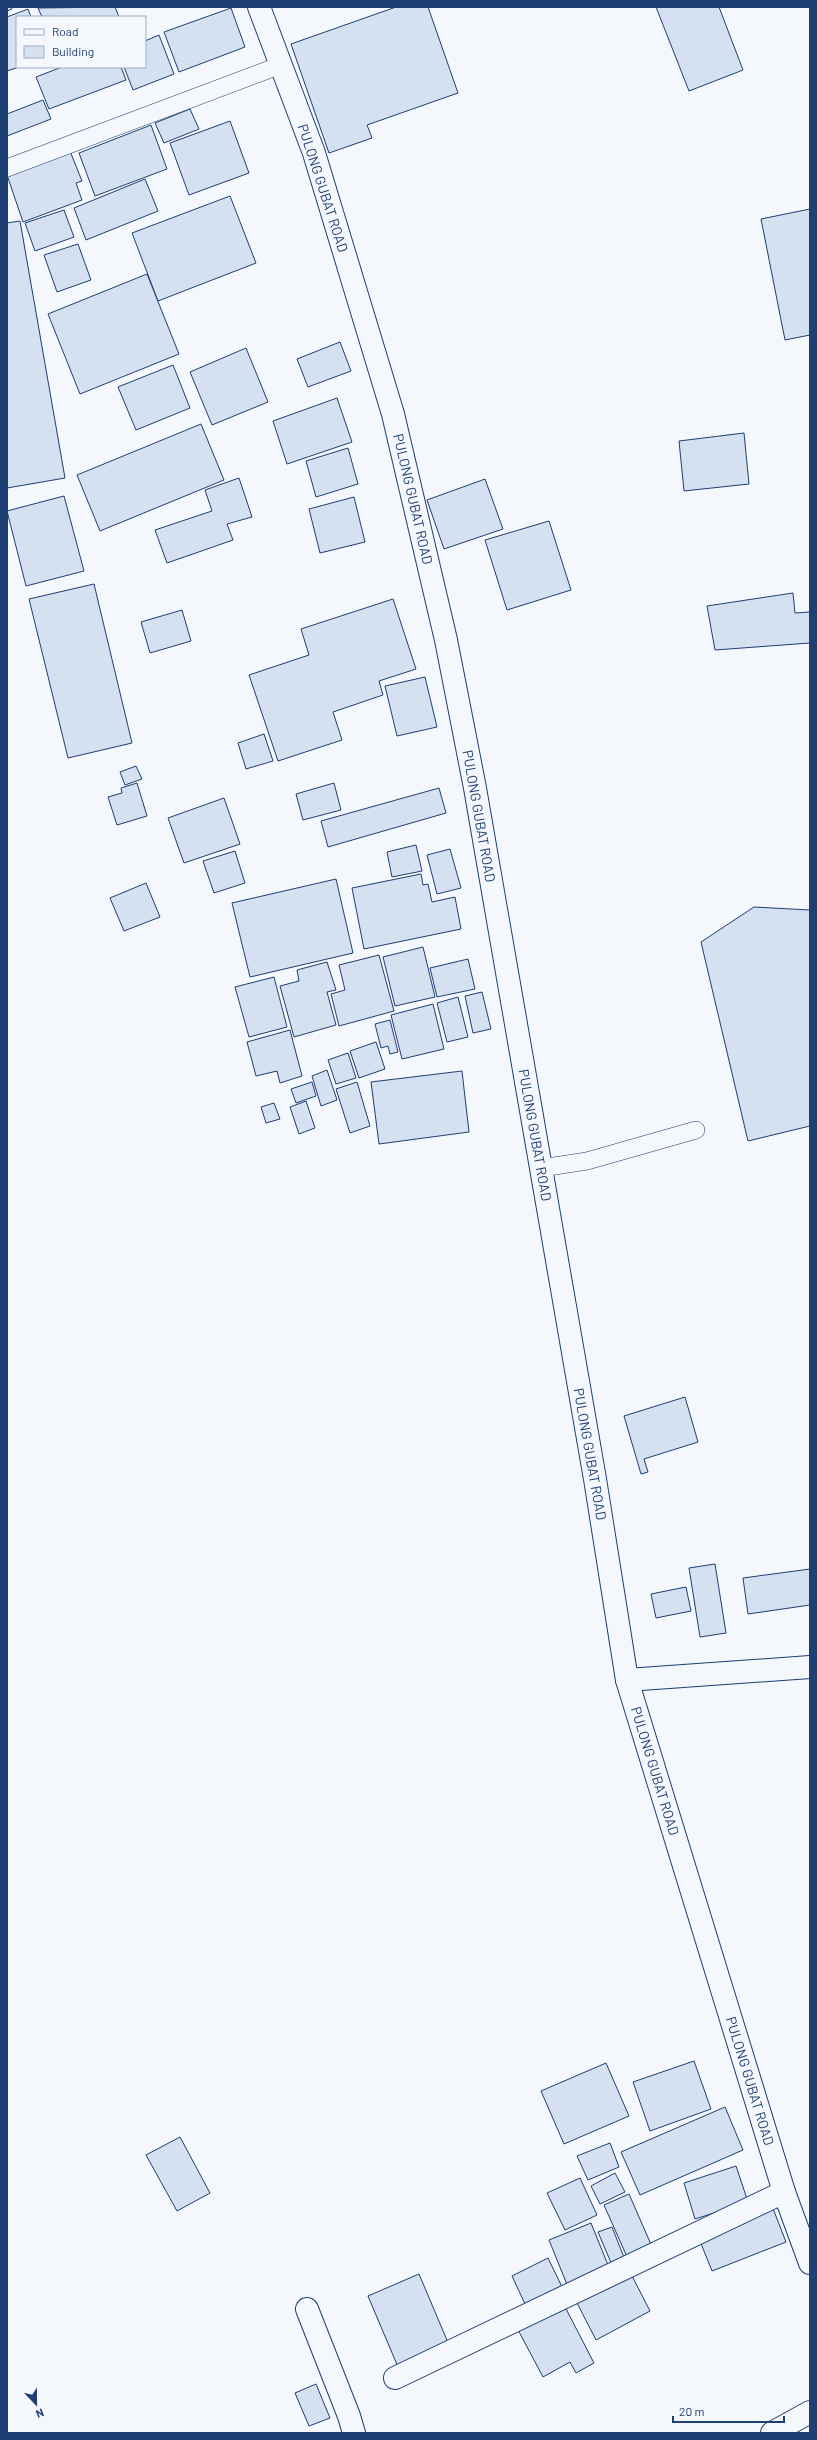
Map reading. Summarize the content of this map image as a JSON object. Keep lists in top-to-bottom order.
{
  "streets": {
    "main road": ["PULONG GUBAT ROAD"]
  },
  "legend": ["Road", "Building"],
  "scale_bar": "20 m",
  "north": "bottom"
}
